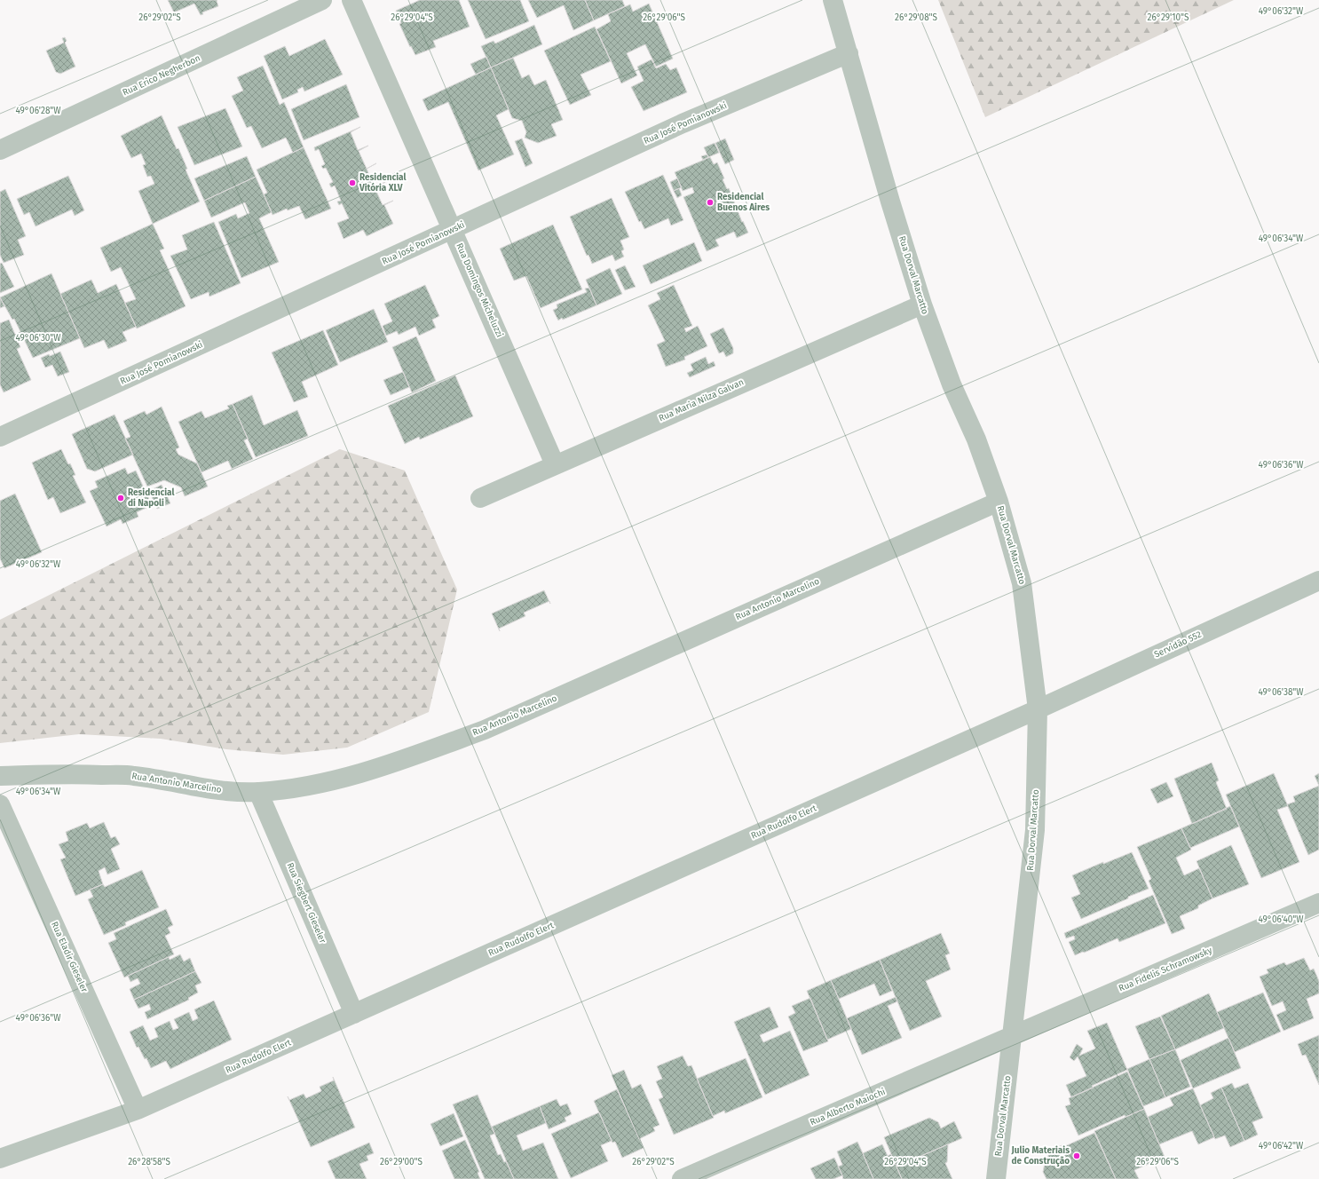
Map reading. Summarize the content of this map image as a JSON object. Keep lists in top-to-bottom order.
{
  "streets": {
    "street": [
      "Rua Erico Negherbon",
      "Rua José Pomianowski",
      "Rua Dorval Marcatto",
      "Rua Domingos Micheluzzi",
      "Rua Maria Nilza Galvan",
      "Rua Antonio Marcelino",
      "Servidão 552",
      "Rua Rudolfo Elert",
      "Rua Siegbert Gieseler",
      "Rua Eladir Gieseler",
      "Rua Fidelis Schramowsky",
      "Rua Alberto Maiochi"
    ]
  },
  "crossings": [
    ["Rua José Pomianowski", "Rua Dorval Marcatto"],
    ["Rua José Pomianowski", "Rua Domingos Micheluzzi"],
    ["Rua Dorval Marcatto", "Rua Maria Nilza Galvan"],
    ["Rua Dorval Marcatto", "Rua Antonio Marcelino"],
    ["Rua Dorval Marcatto", "Servidão 552"],
    ["Rua Dorval Marcatto", "Rua Rudolfo Elert"],
    ["Rua Dorval Marcatto", "Rua Fidelis Schramowsky"],
    ["Rua Dorval Marcatto", "Rua Alberto Maiochi"],
    ["Rua Domingos Micheluzzi", "Rua Maria Nilza Galvan"],
    ["Rua Antonio Marcelino", "Rua Siegbert Gieseler"],
    ["Servidão 552", "Rua Rudolfo Elert"],
    ["Rua Rudolfo Elert", "Rua Siegbert Gieseler"],
    ["Rua Rudolfo Elert", "Rua Eladir Gieseler"],
    ["Rua Fidelis Schramowsky", "Rua Alberto Maiochi"]
  ],
  "places": [
    "Residencial Vitória XLV",
    "Residencial Buenos Aires",
    "Residencial di Napoli",
    "Julio Materiais de Construção"
  ],
  "coordinates": [
    "49°06'32\"W",
    "26°29'02\"S",
    "26°29'04\"S",
    "26°29'06\"S",
    "26°29'08\"S",
    "26°29'10\"S",
    "49°06'28\"W",
    "49°06'34\"W",
    "49°06'30\"W",
    "49°06'36\"W",
    "49°06'38\"W",
    "49°06'40\"W",
    "49°06'42\"W",
    "26°28'58\"S",
    "26°29'00\"S"
  ]
}
